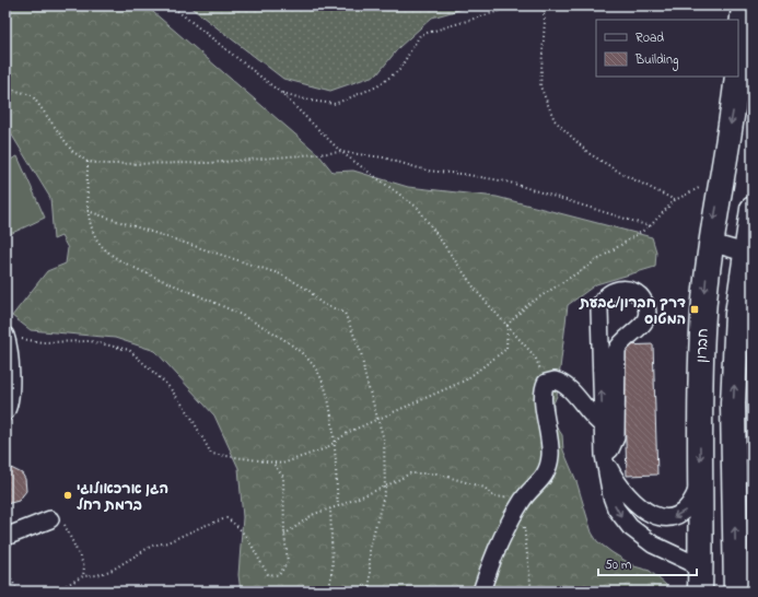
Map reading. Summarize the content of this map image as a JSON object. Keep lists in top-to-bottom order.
{
  "streets": {
    "highway": ["חברון"]
  },
  "places": {
    "transit": ["דרך חברון/גבעת המטוס"],
    "other": ["הגן ארכאולוגי ברמת רחל"]
  },
  "legend": ["Road", "Building"],
  "scale_bar": "50 m"
}
